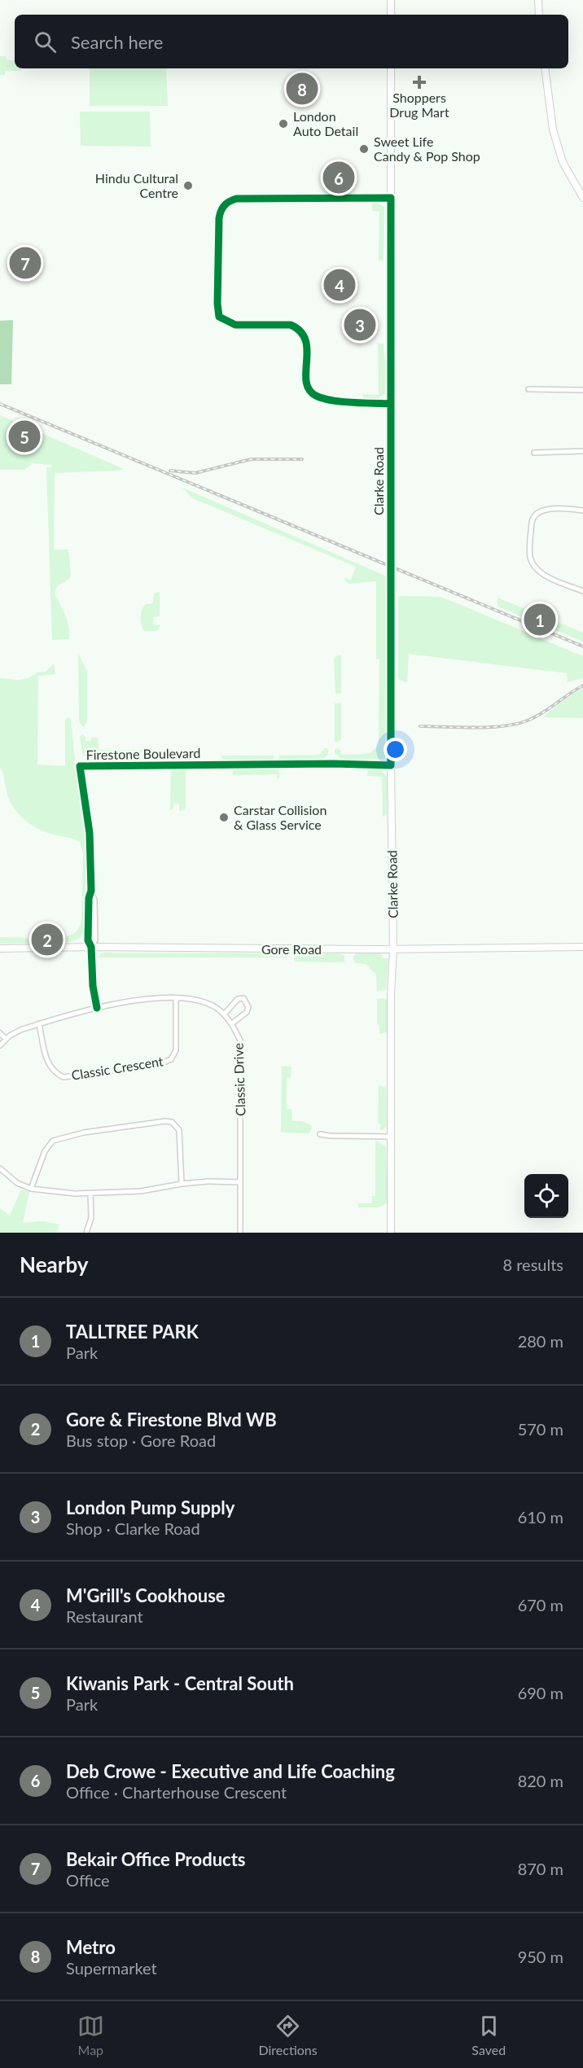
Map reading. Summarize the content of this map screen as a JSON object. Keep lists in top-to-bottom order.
{
  "streets": {
    "main road": ["Clarke Road", "Gore Road"],
    "street": ["Firestone Boulevard", "Classic Crescent", "Classic Drive"]
  },
  "crossings": [
    ["Clarke Road", "Firestone Boulevard"],
    ["Clarke Road", "Gore Road"],
    ["Firestone Boulevard", "Gore Road"],
    ["Firestone Boulevard", "Classic Drive"],
    ["Classic Crescent", "Classic Drive"]
  ],
  "places": {
    "health": ["Shoppers Drug Mart"],
    "other": [
      "London Auto Detail",
      "Sweet Life Candy & Pop Shop",
      "Hindu Cultural Centre",
      "Carstar Collision & Glass Service"
    ]
  },
  "page": {
    "search": "Search here",
    "pins": [
      "8",
      "6",
      "7",
      "4",
      "3",
      "5",
      "1",
      "2"
    ],
    "heading": ["Nearby", "8 results"],
    "list": [
      {
        "mark": "1",
        "name": "TALLTREE PARK",
        "note": "Park",
        "value": "280 m"
      },
      {
        "mark": "2",
        "name": "Gore & Firestone Blvd WB",
        "note": "Bus stop · Gore Road",
        "value": "570 m"
      },
      {
        "mark": "3",
        "name": "London Pump Supply",
        "note": "Shop · Clarke Road",
        "value": "610 m"
      },
      {
        "mark": "4",
        "name": "M'Grill's Cookhouse",
        "note": "Restaurant",
        "value": "670 m"
      },
      {
        "mark": "5",
        "name": "Kiwanis Park - Central South",
        "note": "Park",
        "value": "690 m"
      },
      {
        "mark": "6",
        "name": "Deb Crowe - Executive and Life Coaching",
        "note": "Office · Charterhouse Crescent",
        "value": "820 m"
      },
      {
        "mark": "7",
        "name": "Bekair Office Products",
        "note": "Office",
        "value": "870 m"
      },
      {
        "mark": "8",
        "name": "Metro",
        "note": "Supermarket",
        "value": "950 m"
      }
    ],
    "nav": ["Map", "Directions", "Saved"]
  }
}
